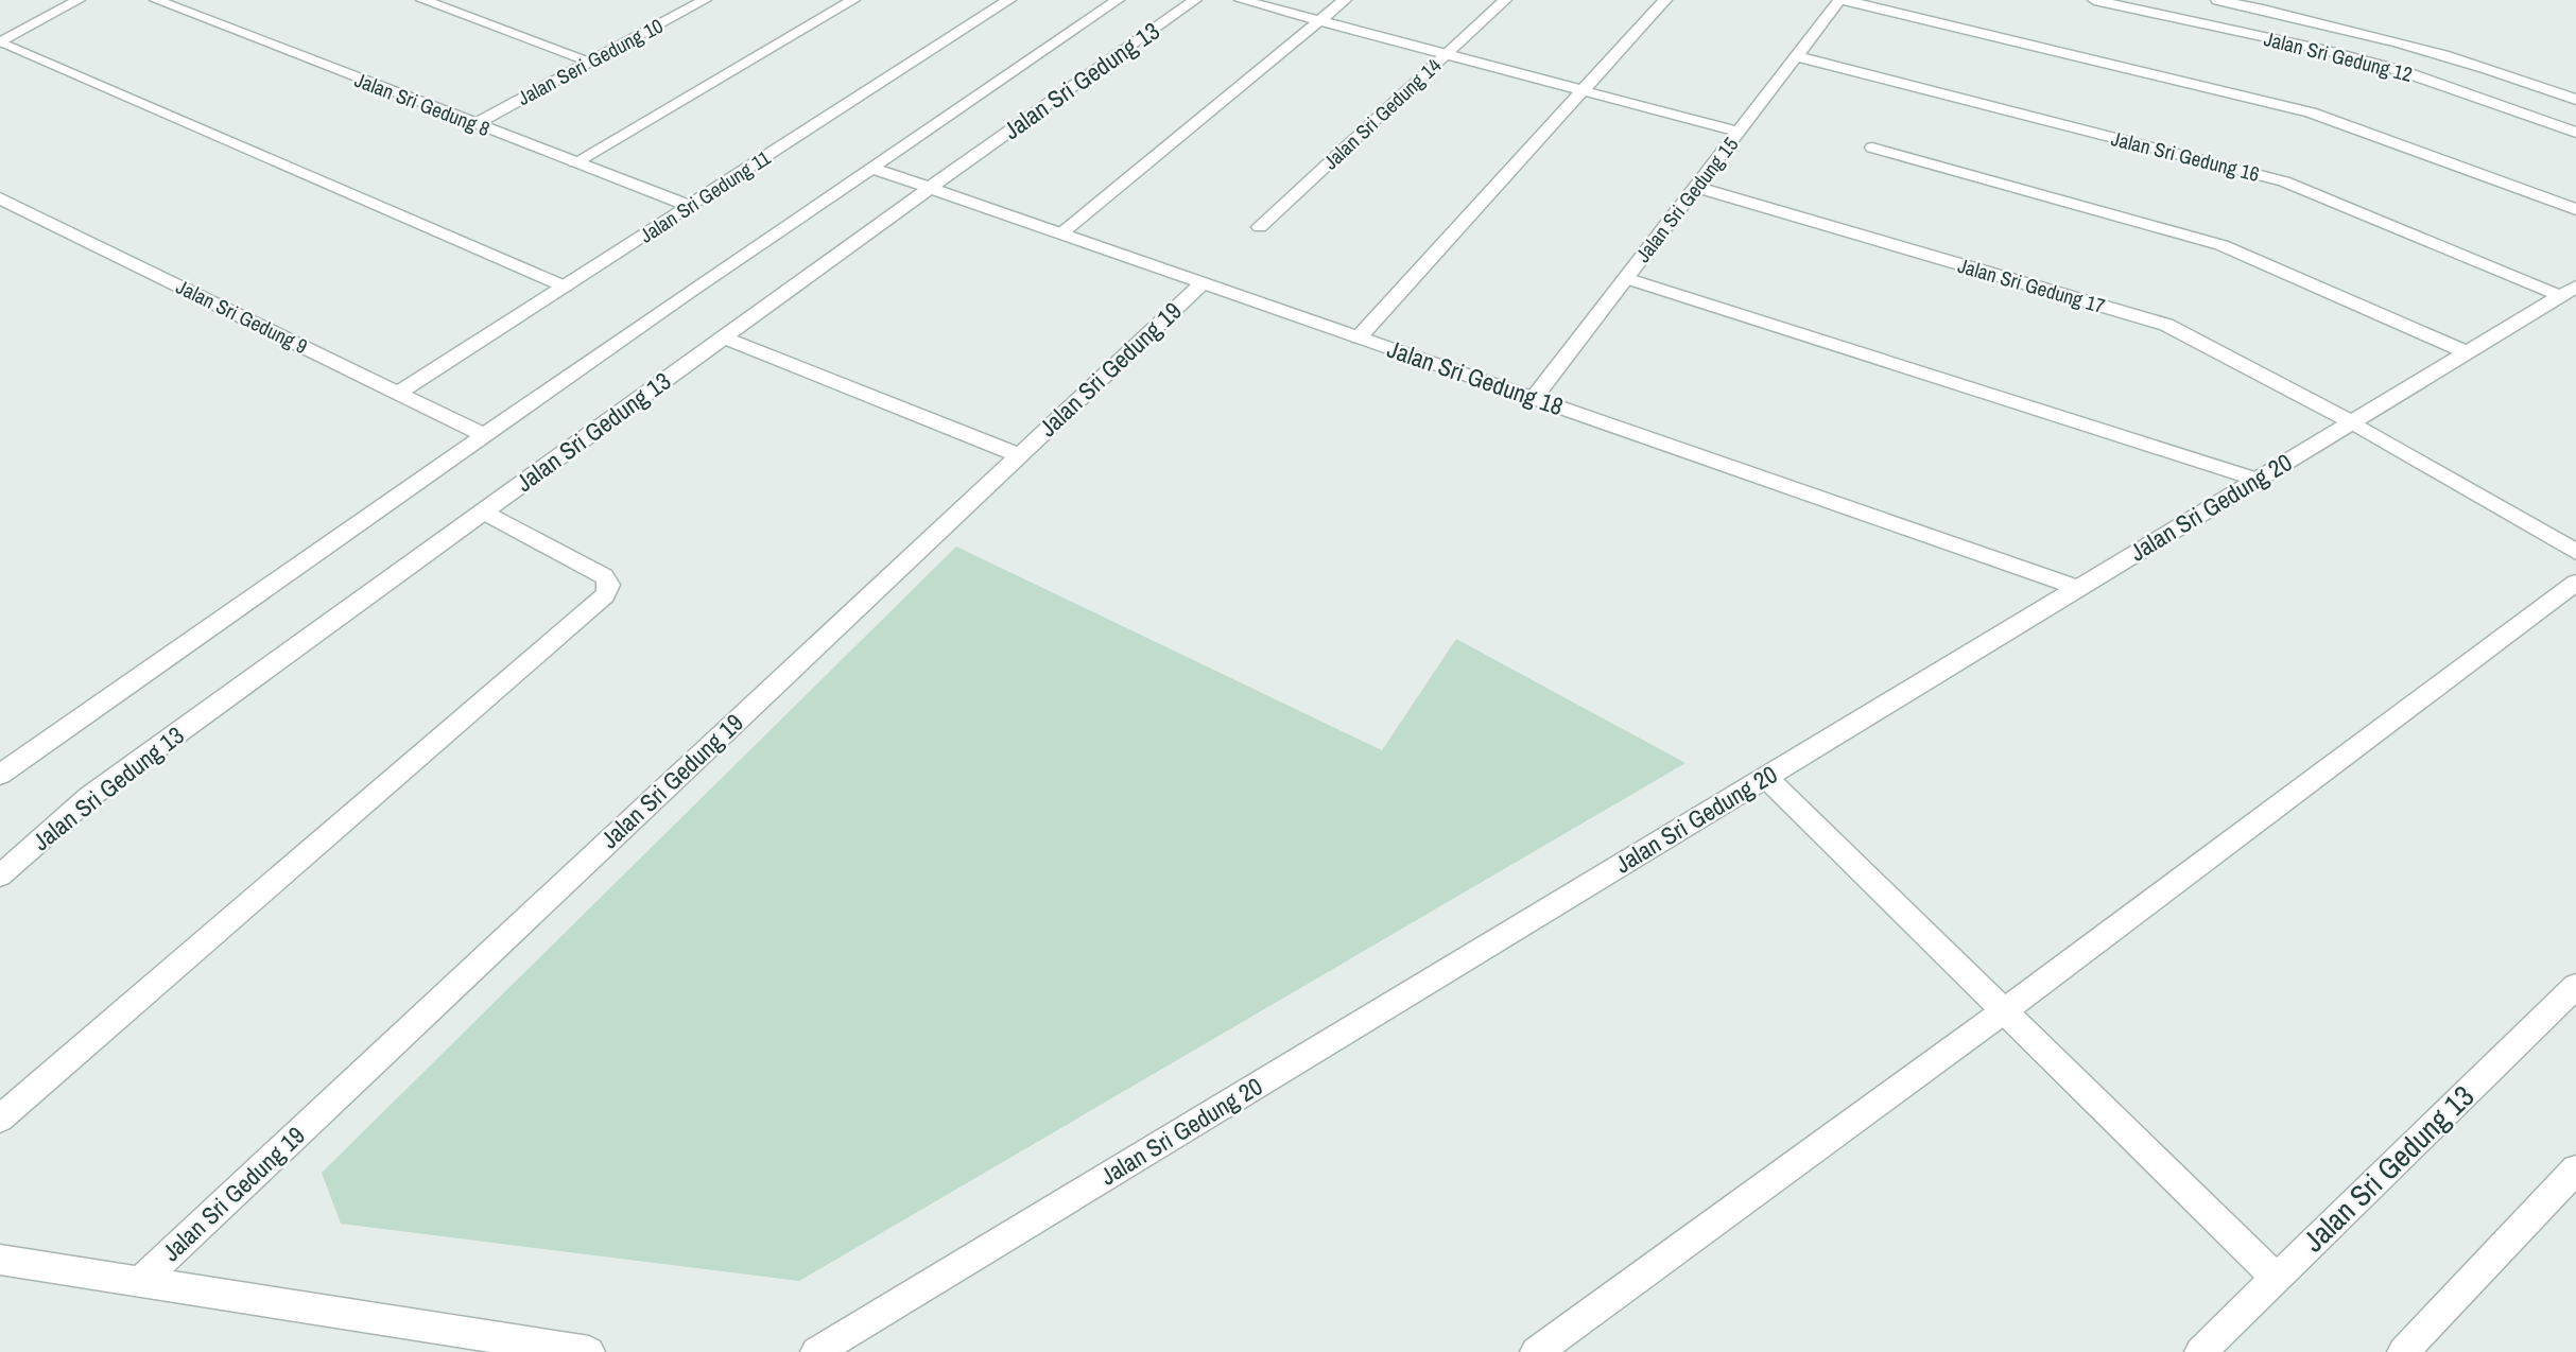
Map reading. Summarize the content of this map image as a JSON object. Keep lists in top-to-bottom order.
{
  "streets": {
    "street": [
      "Jalan Sri Gedung 12",
      "Jalan Seri Gedung 10",
      "Jalan Sri Gedung 13",
      "Jalan Sri Gedung 8",
      "Jalan Sri Gedung 14",
      "Jalan Sri Gedung 16",
      "Jalan Sri Gedung 11",
      "Jalan Sri Gedung 15",
      "Jalan Sri Gedung 17",
      "Jalan Sri Gedung 9",
      "Jalan Sri Gedung 19",
      "Jalan Sri Gedung 18",
      "Jalan Sri Gedung 20"
    ]
  },
  "crossings": [
    ["Jalan Seri Gedung 10", "Jalan Sri Gedung 8"],
    ["Jalan Sri Gedung 13", "Jalan Sri Gedung 9"],
    ["Jalan Sri Gedung 13", "Jalan Sri Gedung 18"],
    ["Jalan Sri Gedung 8", "Jalan Sri Gedung 11"],
    ["Jalan Sri Gedung 16", "Jalan Sri Gedung 15"],
    ["Jalan Sri Gedung 16", "Jalan Sri Gedung 20"],
    ["Jalan Sri Gedung 11", "Jalan Sri Gedung 9"],
    ["Jalan Sri Gedung 15", "Jalan Sri Gedung 17"],
    ["Jalan Sri Gedung 15", "Jalan Sri Gedung 18"],
    ["Jalan Sri Gedung 17", "Jalan Sri Gedung 20"],
    ["Jalan Sri Gedung 19", "Jalan Sri Gedung 18"],
    ["Jalan Sri Gedung 18", "Jalan Sri Gedung 20"]
  ]
}
